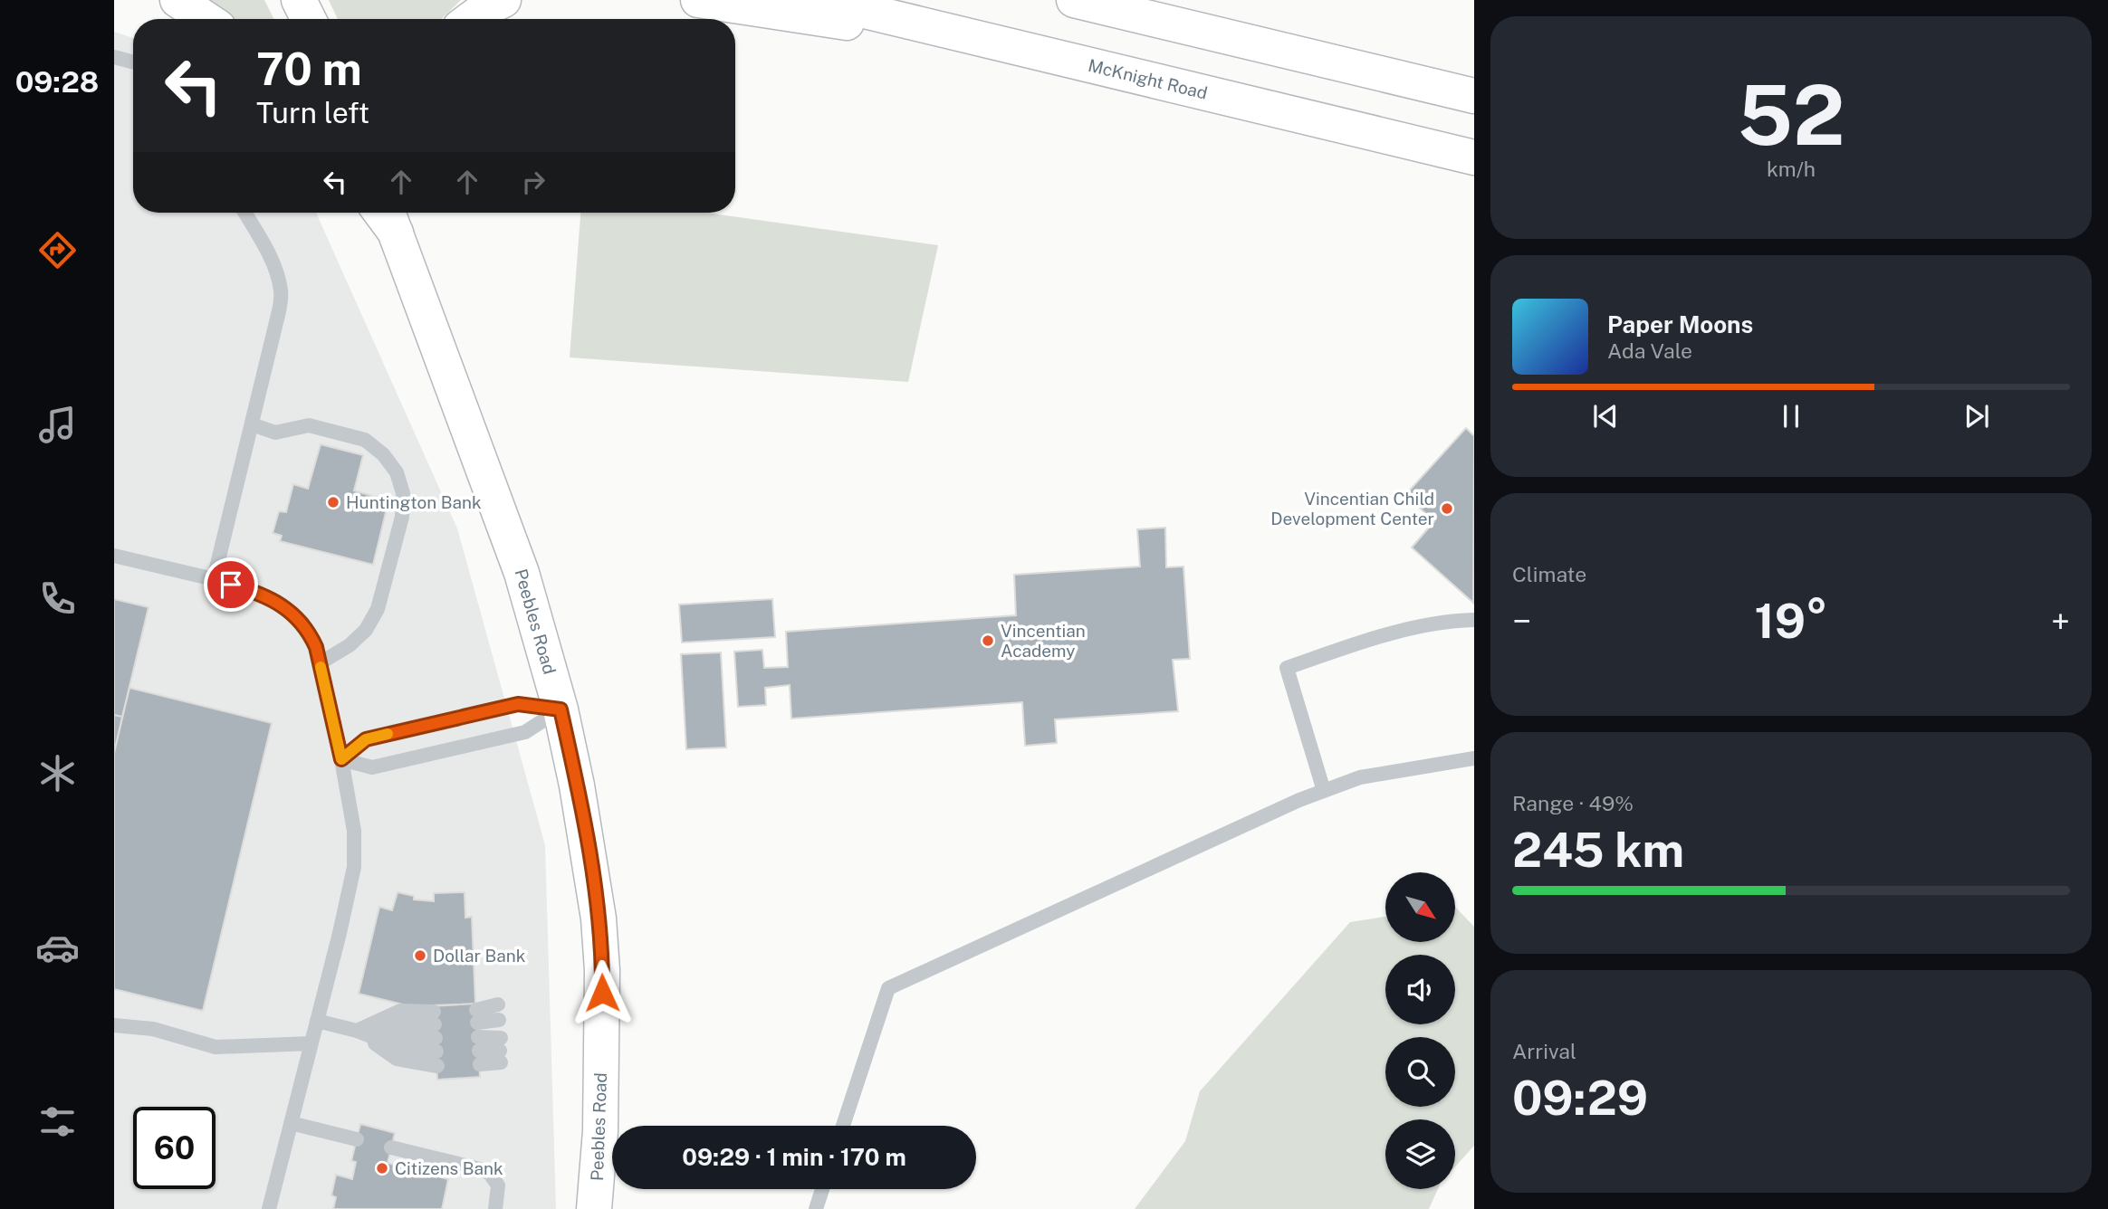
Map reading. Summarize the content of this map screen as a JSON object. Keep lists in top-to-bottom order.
{
  "streets": {
    "main road": ["McKnight Road", "Peebles Road"]
  },
  "places": [
    "Huntington Bank",
    "Vincentian Child Development Center",
    "Vincentian Academy",
    "Dollar Bank",
    "Citizens Bank"
  ],
  "north": "bottom right",
  "page": {
    "tabs": "09:28",
    "tile": [
      ["52", "km/h"],
      "Climate",
      ["Range · 49%", "245 km"],
      ["Arrival", "09:29"]
    ],
    "turn": ["70 m", "Turn left"],
    "song": ["Paper Moons", "Ada Vale"],
    "heat": ["−", "19°", "+"],
    "limit": "60",
    "trip": "09:29 · 1 min · 170 m"
  }
}
